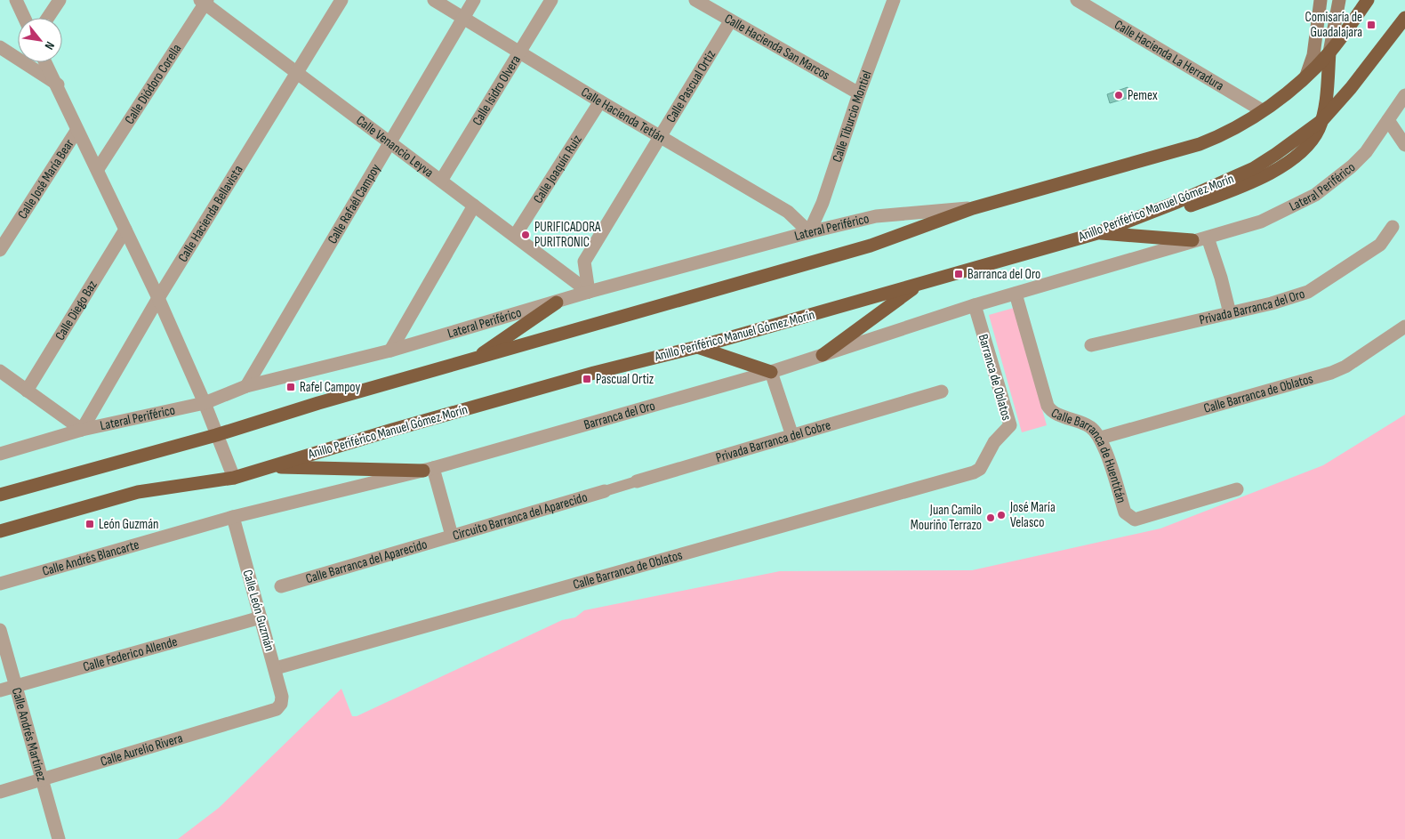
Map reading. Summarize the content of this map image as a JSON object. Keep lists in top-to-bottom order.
{
  "streets": {
    "highway": ["Anillo Periférico Manuel Gómez Morín"],
    "street": [
      "Calle Hacienda San Marcos",
      "Calle Hacienda La Herradura",
      "Calle Diódoro Corella",
      "Calle Pascual Ortiz",
      "Calle Isidro Olvera",
      "Calle Hacienda Tetlán",
      "Calle Tiburcio Montiel",
      "Calle Venancio Leyva",
      "Calle Joaquín Ruiz",
      "Calle José María Bear",
      "Lateral Periférico",
      "Calle Rafaél Campoy",
      "Calle Hacienda Bellavista",
      "Privada Barranca del Oro",
      "Calle Diego Baz",
      "Barranca de Oblatos",
      "Calle Barranca de Oblatos",
      "Barranca del Oro",
      "Privada Barranca del Cobre",
      "Calle Barranca de Huentitán",
      "Circuito Barranca del Aparecido",
      "Calle Andrés Blancarte",
      "Calle Barranca del Aparecido",
      "Calle León Guzmán",
      "Calle Federico Allende",
      "Calle Andrés Martínez",
      "Calle Aurelio Rivera"
    ]
  },
  "crossings": [
    ["Calle Hacienda San Marcos", "Calle Pascual Ortiz"],
    ["Calle Hacienda San Marcos", "Calle Tiburcio Montiel"],
    ["Calle Diódoro Corella", "Calle Venancio Leyva"],
    ["Calle Pascual Ortiz", "Calle Hacienda Tetlán"],
    ["Calle Pascual Ortiz", "Calle Venancio Leyva"],
    ["Calle Pascual Ortiz", "Lateral Periférico"],
    ["Calle Isidro Olvera", "Calle Hacienda Tetlán"],
    ["Calle Isidro Olvera", "Calle Venancio Leyva"],
    ["Calle Hacienda Tetlán", "Calle Tiburcio Montiel"],
    ["Calle Hacienda Tetlán", "Calle Joaquín Ruiz"],
    ["Calle Hacienda Tetlán", "Lateral Periférico"],
    ["Calle Hacienda Tetlán", "Calle Rafaél Campoy"],
    ["Calle Tiburcio Montiel", "Lateral Periférico"],
    ["Calle Venancio Leyva", "Calle Joaquín Ruiz"],
    ["Calle Venancio Leyva", "Lateral Periférico"],
    ["Calle Venancio Leyva", "Calle Rafaél Campoy"],
    ["Calle Venancio Leyva", "Calle Hacienda Bellavista"],
    ["Lateral Periférico", "Calle Rafaél Campoy"],
    ["Lateral Periférico", "Calle Hacienda Bellavista"],
    ["Lateral Periférico", "Barranca del Oro"],
    ["Barranca de Oblatos", "Calle Barranca de Oblatos"],
    ["Barranca de Oblatos", "Barranca del Oro"],
    ["Calle Barranca de Oblatos", "Calle Barranca de Huentitán"],
    ["Calle Barranca de Oblatos", "Calle León Guzmán"],
    ["Barranca del Oro", "Calle Barranca de Huentitán"],
    ["Barranca del Oro", "Circuito Barranca del Aparecido"],
    ["Barranca del Oro", "Calle Andrés Blancarte"],
    ["Barranca del Oro", "Calle León Guzmán"],
    ["Privada Barranca del Cobre", "Circuito Barranca del Aparecido"],
    ["Circuito Barranca del Aparecido", "Calle Barranca del Aparecido"],
    ["Calle Andrés Blancarte", "Calle León Guzmán"],
    ["Calle León Guzmán", "Calle Federico Allende"],
    ["Calle León Guzmán", "Calle Aurelio Rivera"],
    ["Calle Federico Allende", "Calle Andrés Martínez"],
    ["Calle Andrés Martínez", "Calle Aurelio Rivera"]
  ],
  "places": {
    "transit": [
      "Comisaría de Guadalajara",
      "Barranca del Oro",
      "Pascual Ortiz",
      "Rafel Campoy",
      "León Guzmán"
    ],
    "other": [
      "Pemex",
      "PURIFICADORA PURITRONIC",
      "José María Velasco",
      "Juan Camilo Mouriño Terrazo"
    ]
  },
  "north": "bottom right"
}
